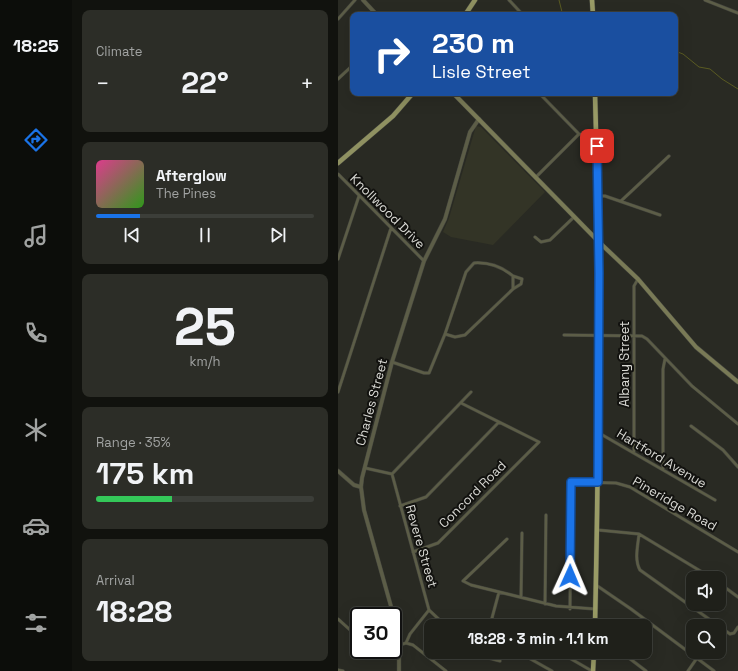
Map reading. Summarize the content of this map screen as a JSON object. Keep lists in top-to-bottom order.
{
  "streets": {
    "street": [
      "Knollwood Drive",
      "Albany Street",
      "Charles Street",
      "Hartford Avenue",
      "Concord Road",
      "Pineridge Road",
      "Revere Street"
    ]
  },
  "crossings": [
    ["Knollwood Drive", "Charles Street"],
    ["Albany Street", "Hartford Avenue"],
    ["Concord Road", "Revere Street"]
  ],
  "page": {
    "tabs": "18:25",
    "tile": [
      "Climate",
      ["25", "km/h"],
      ["Range · 35%", "175 km"],
      ["Arrival", "18:28"]
    ],
    "turn": ["230 m", "Lisle Street"],
    "heat": ["−", "22°", "+"],
    "song": ["Afterglow", "The Pines"],
    "limit": "30",
    "trip": "18:28 · 3 min · 1.1 km"
  }
}
